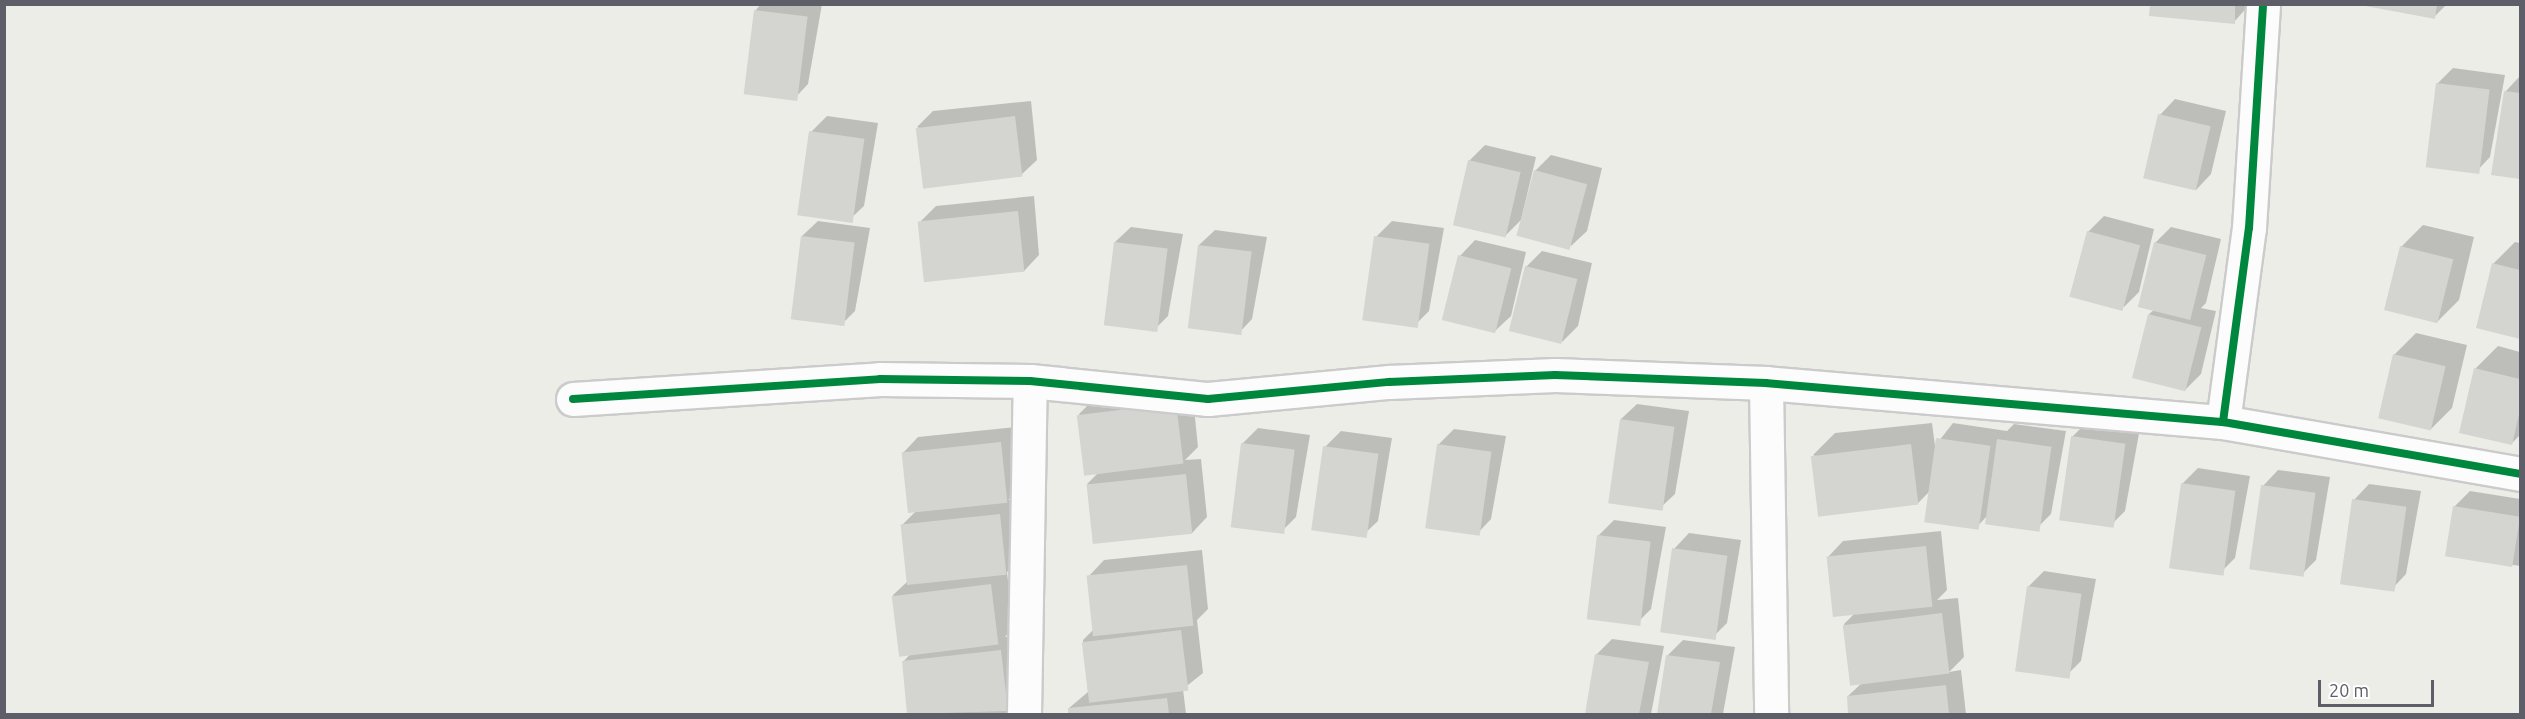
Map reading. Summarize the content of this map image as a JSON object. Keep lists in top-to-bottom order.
{
  "scale_bar": "20 m"
}
